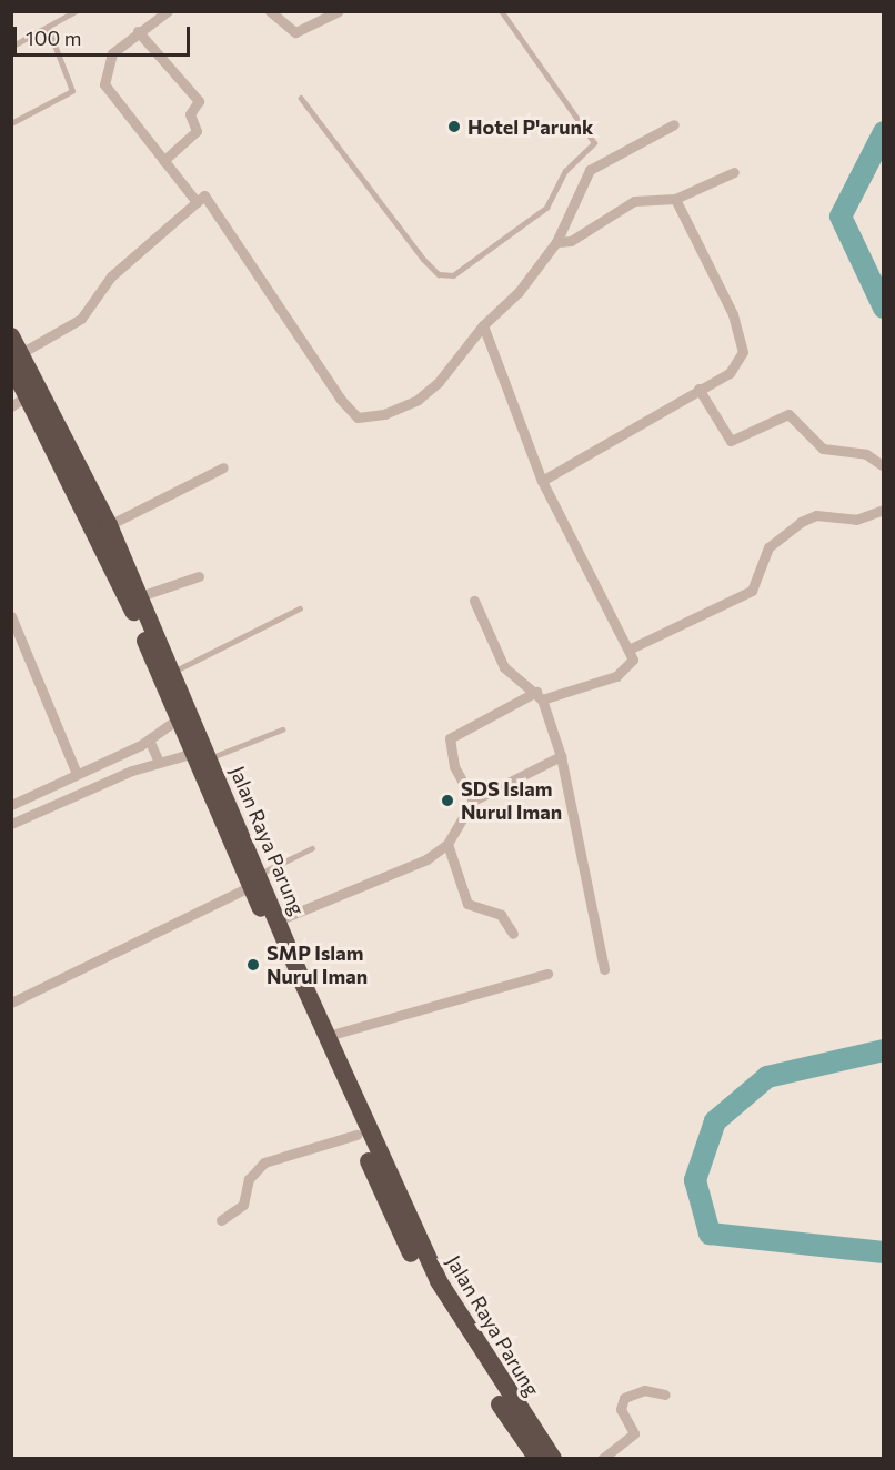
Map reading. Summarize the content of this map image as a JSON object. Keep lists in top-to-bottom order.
{
  "streets": {
    "highway": ["Jalan Raya Parung"]
  },
  "places": ["Hotel P'arunk", "SDS Islam Nurul Iman", "SMP Islam Nurul Iman"],
  "scale_bar": "100 m"
}
